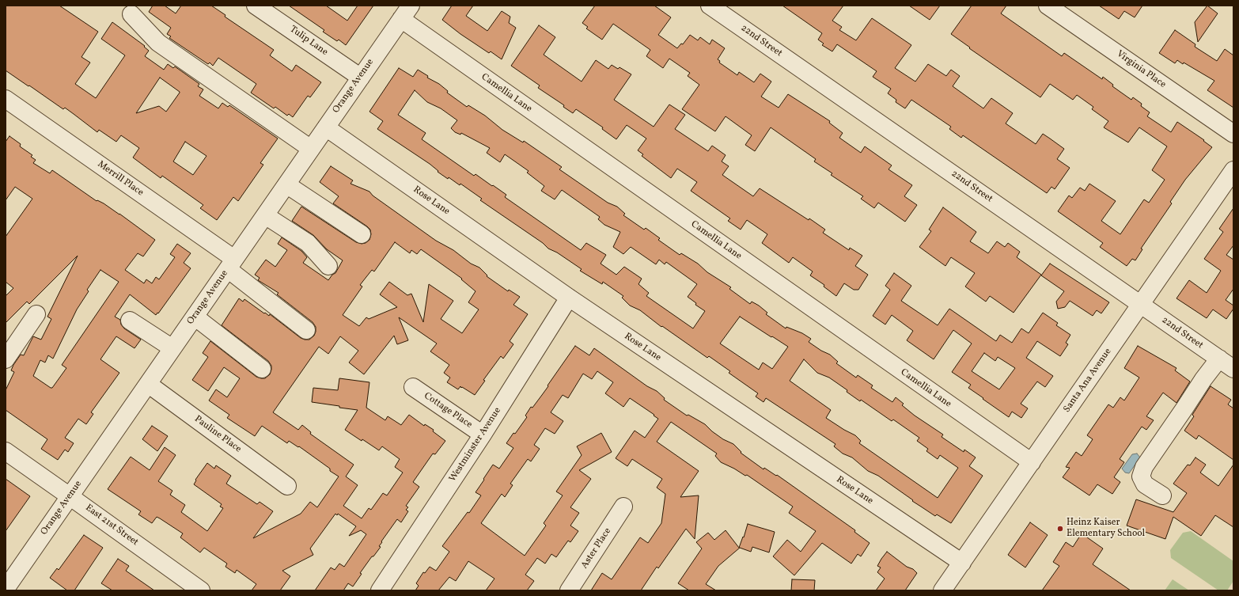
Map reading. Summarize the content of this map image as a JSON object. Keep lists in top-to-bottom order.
{
  "streets": {
    "street": [
      "Tulip Lane",
      "22nd Street",
      "Virginia Place",
      "Orange Avenue",
      "Camellia Lane",
      "Merrill Place",
      "Rose Lane",
      "Santa Ana Avenue",
      "Cottage Place",
      "Pauline Place",
      "Westminster Avenue",
      "East 21st Street",
      "Aster Place"
    ]
  },
  "crossings": [
    ["Tulip Lane", "Orange Avenue"],
    ["22nd Street", "Santa Ana Avenue"],
    ["Orange Avenue", "Camellia Lane"],
    ["Orange Avenue", "Merrill Place"],
    ["Orange Avenue", "Rose Lane"],
    ["Orange Avenue", "Pauline Place"],
    ["Orange Avenue", "East 21st Street"],
    ["Camellia Lane", "Santa Ana Avenue"],
    ["Rose Lane", "Santa Ana Avenue"],
    ["Rose Lane", "Westminster Avenue"],
    ["Cottage Place", "Westminster Avenue"]
  ],
  "places": ["Heinz Kaiser Elementary School"]
}
